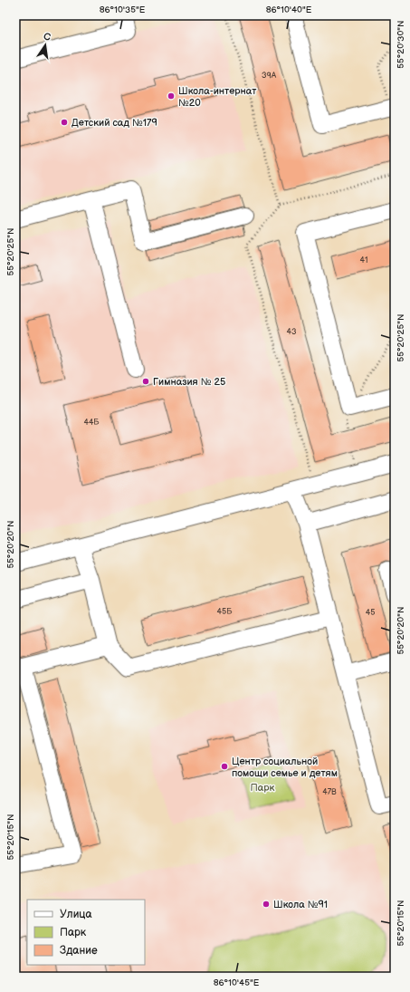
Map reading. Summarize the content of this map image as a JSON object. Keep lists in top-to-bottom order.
{
  "parks": ["Парк"],
  "places": [
    "Школа-интернат №20",
    "Детский сад №179",
    "Гимназия № 25",
    "Центр социальной помощи семье и детям",
    "Школа №91"
  ],
  "house_numbers": [
    "39А",
    "41",
    "43",
    "44Б",
    "45Б",
    "45",
    "47В"
  ],
  "legend": ["Улица", "Парк", "Здание"],
  "north": "top",
  "coordinates": [
    "86°10'35\"E",
    "86°10'40\"E",
    "55°20'30\"N",
    "55°20'25\"N",
    "55°20'20\"N",
    "55°20'15\"N",
    "86°10'45\"E"
  ]
}
